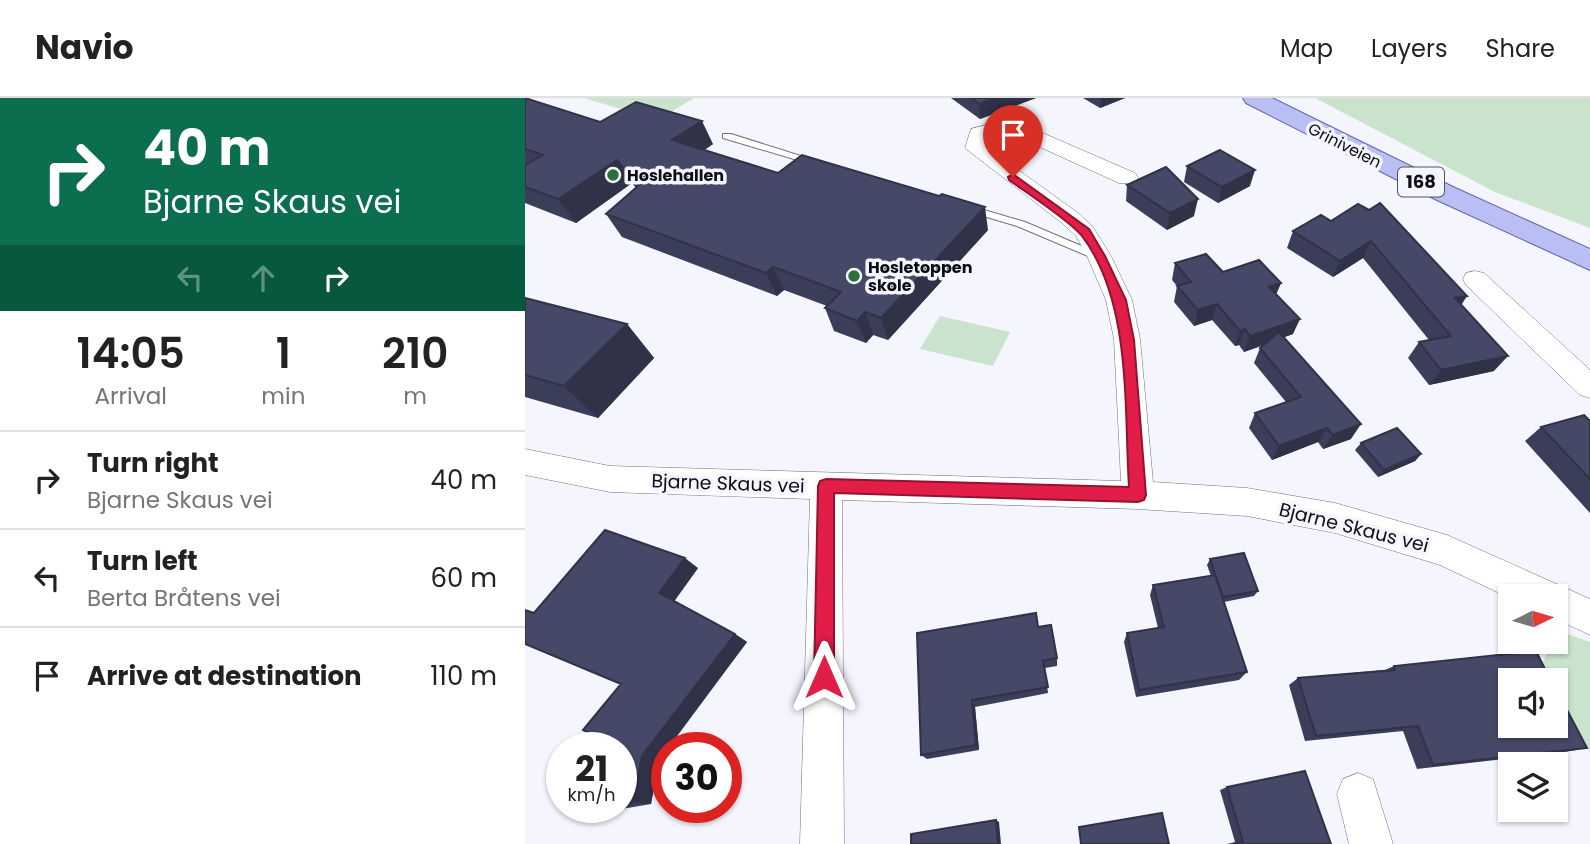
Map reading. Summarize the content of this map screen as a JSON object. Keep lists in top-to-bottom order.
{
  "streets": {
    "main road": ["Griniveien", "168"],
    "street": ["Bjarne Skaus vei"]
  },
  "places": ["Hoslehallen", "Hosletoppen skole"],
  "north": "right",
  "page": {
    "header": "Navio",
    "nav": ["Map", "Layers", "Share"],
    "turn": ["40 m", "Bjarne Skaus vei"],
    "eta": [
      "14:05",
      "Arrival",
      "1",
      "min",
      "210",
      "m"
    ],
    "list": [
      {
        "name": "Turn right",
        "note": "Bjarne Skaus vei",
        "value": "40 m"
      },
      {
        "name": "Turn left",
        "note": "Berta Bråtens vei",
        "value": "60 m"
      },
      {
        "name": "Arrive at destination",
        "value": "110 m"
      }
    ],
    "speed": "21 km/h",
    "limit": "30"
  }
}
